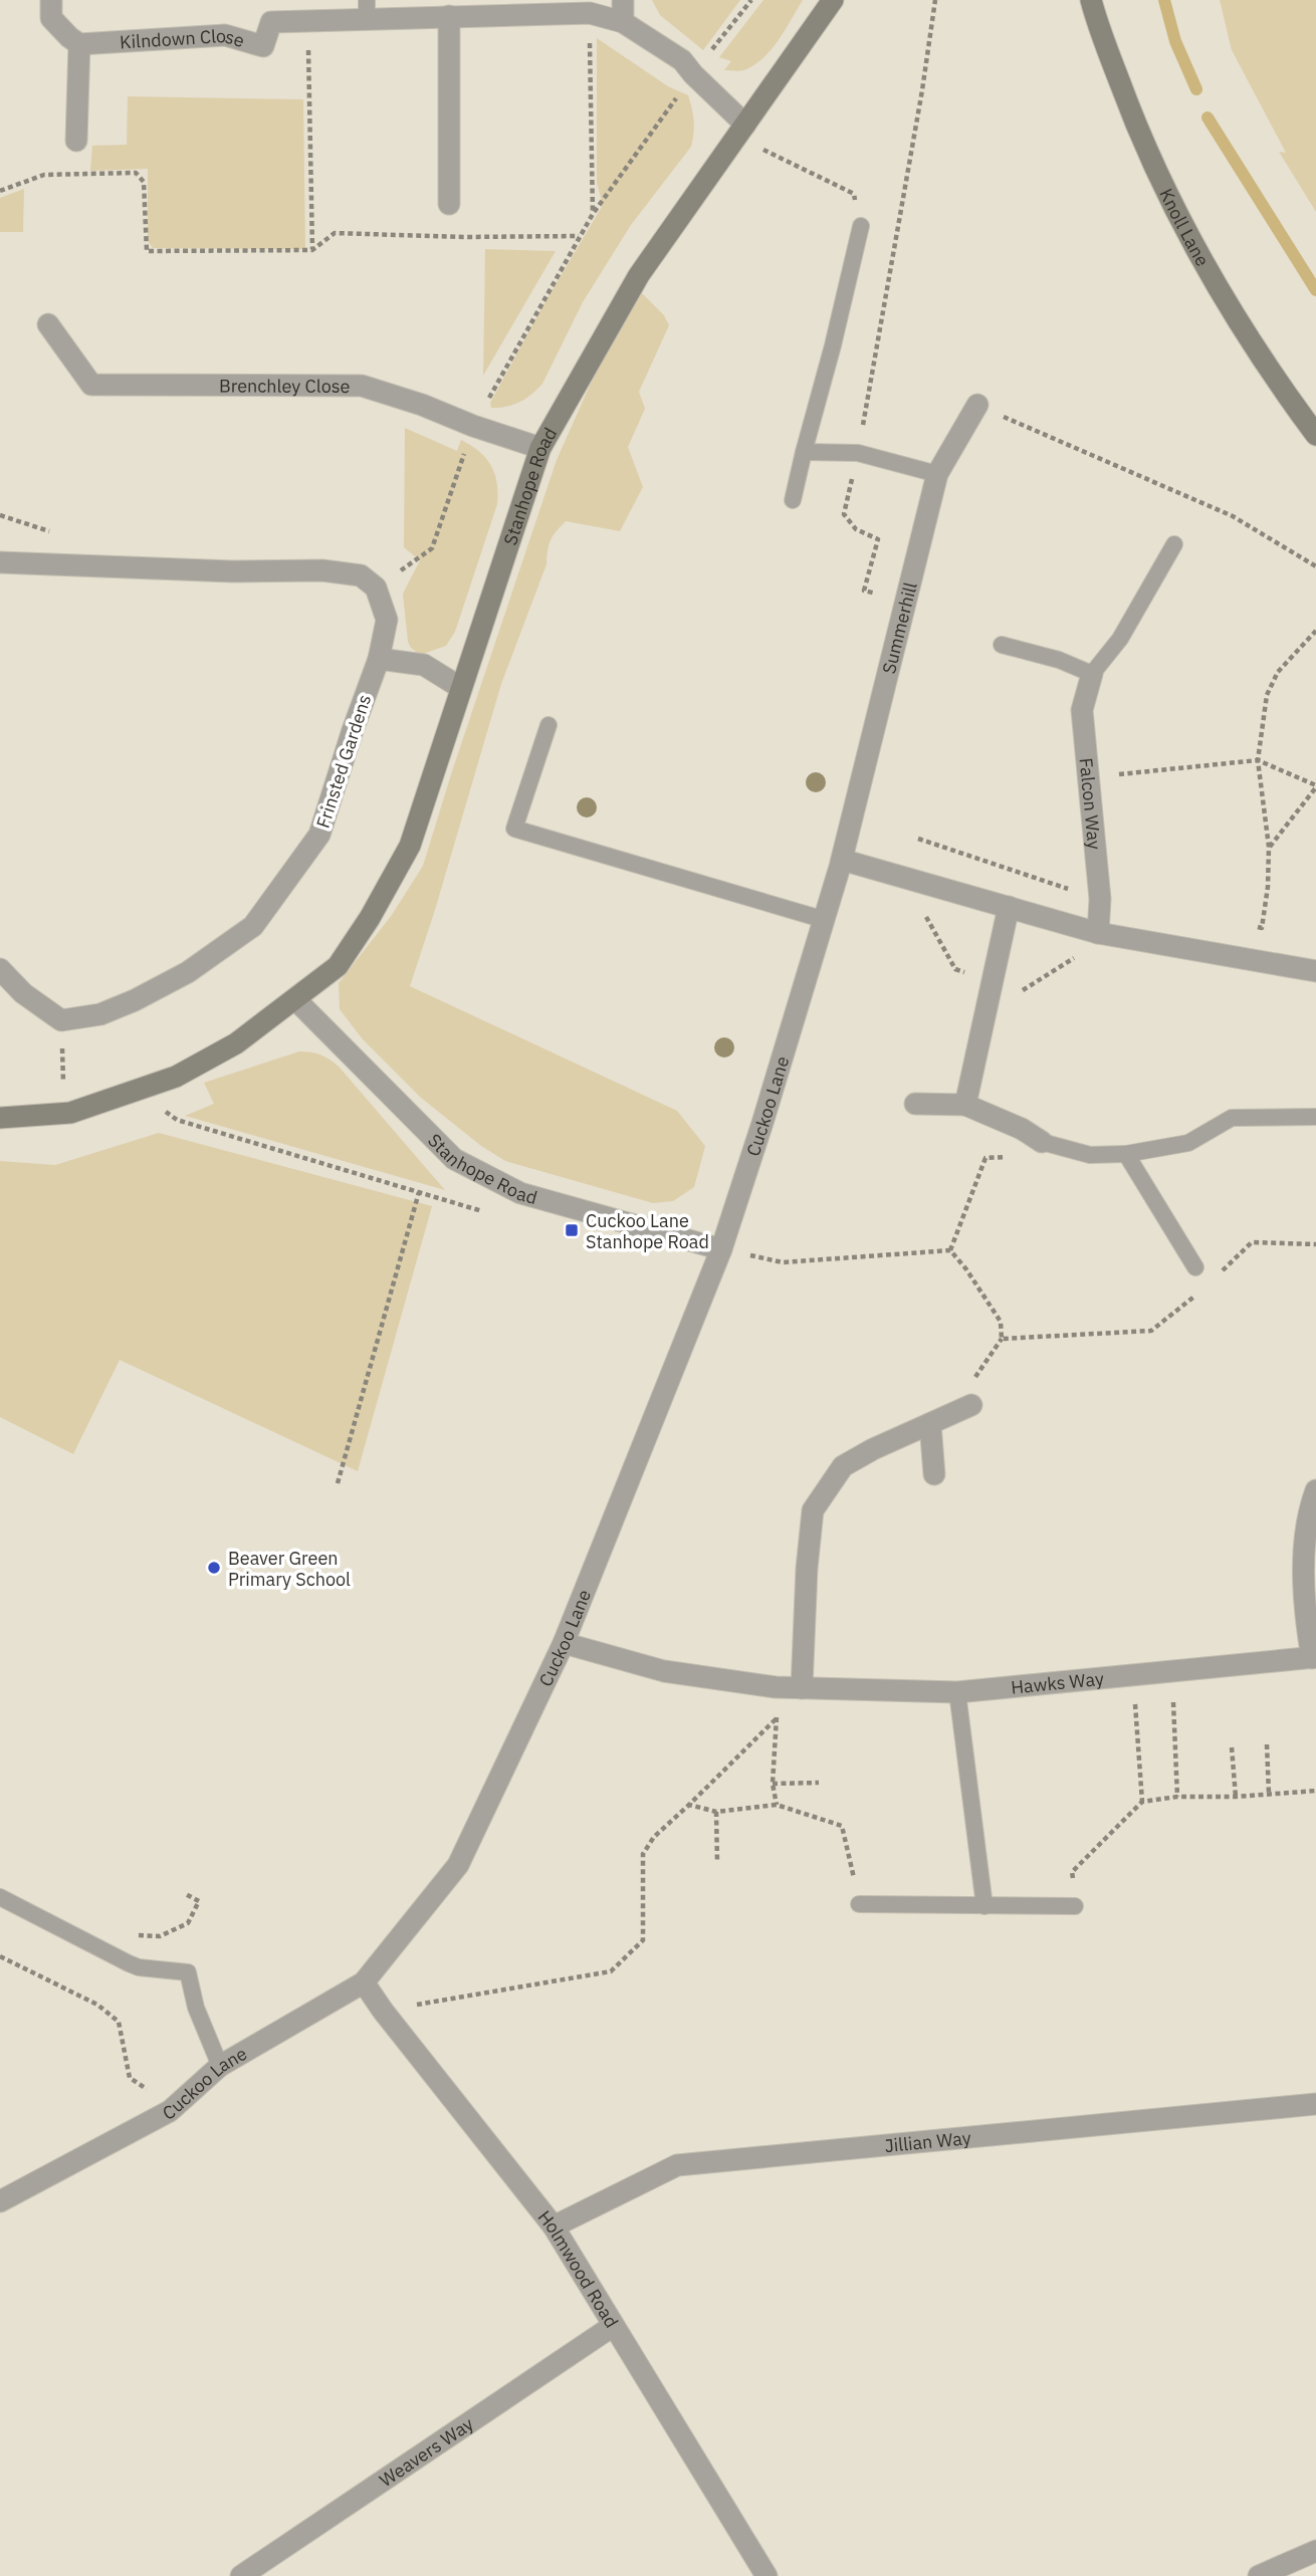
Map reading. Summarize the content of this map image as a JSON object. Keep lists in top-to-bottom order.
{
  "streets": {
    "street": [
      "Kilndown Close",
      "Knoll Lane",
      "Brenchley Close",
      "Stanhope Road",
      "Summerhill",
      "Frinsted Gardens",
      "Falcon Way",
      "Cuckoo Lane",
      "Hawks Way",
      "Jillian Way",
      "Holmwood Road",
      "Weavers Way"
    ]
  },
  "crossings": [
    ["Kilndown Close", "Stanhope Road"],
    ["Brenchley Close", "Stanhope Road"],
    ["Stanhope Road", "Cuckoo Lane"],
    ["Summerhill", "Cuckoo Lane"],
    ["Cuckoo Lane", "Hawks Way"],
    ["Cuckoo Lane", "Holmwood Road"],
    ["Jillian Way", "Holmwood Road"],
    ["Holmwood Road", "Weavers Way"]
  ],
  "places": {
    "transit": ["Cuckoo Lane Stanhope Road"],
    "other": ["Beaver Green Primary School"]
  }
}
